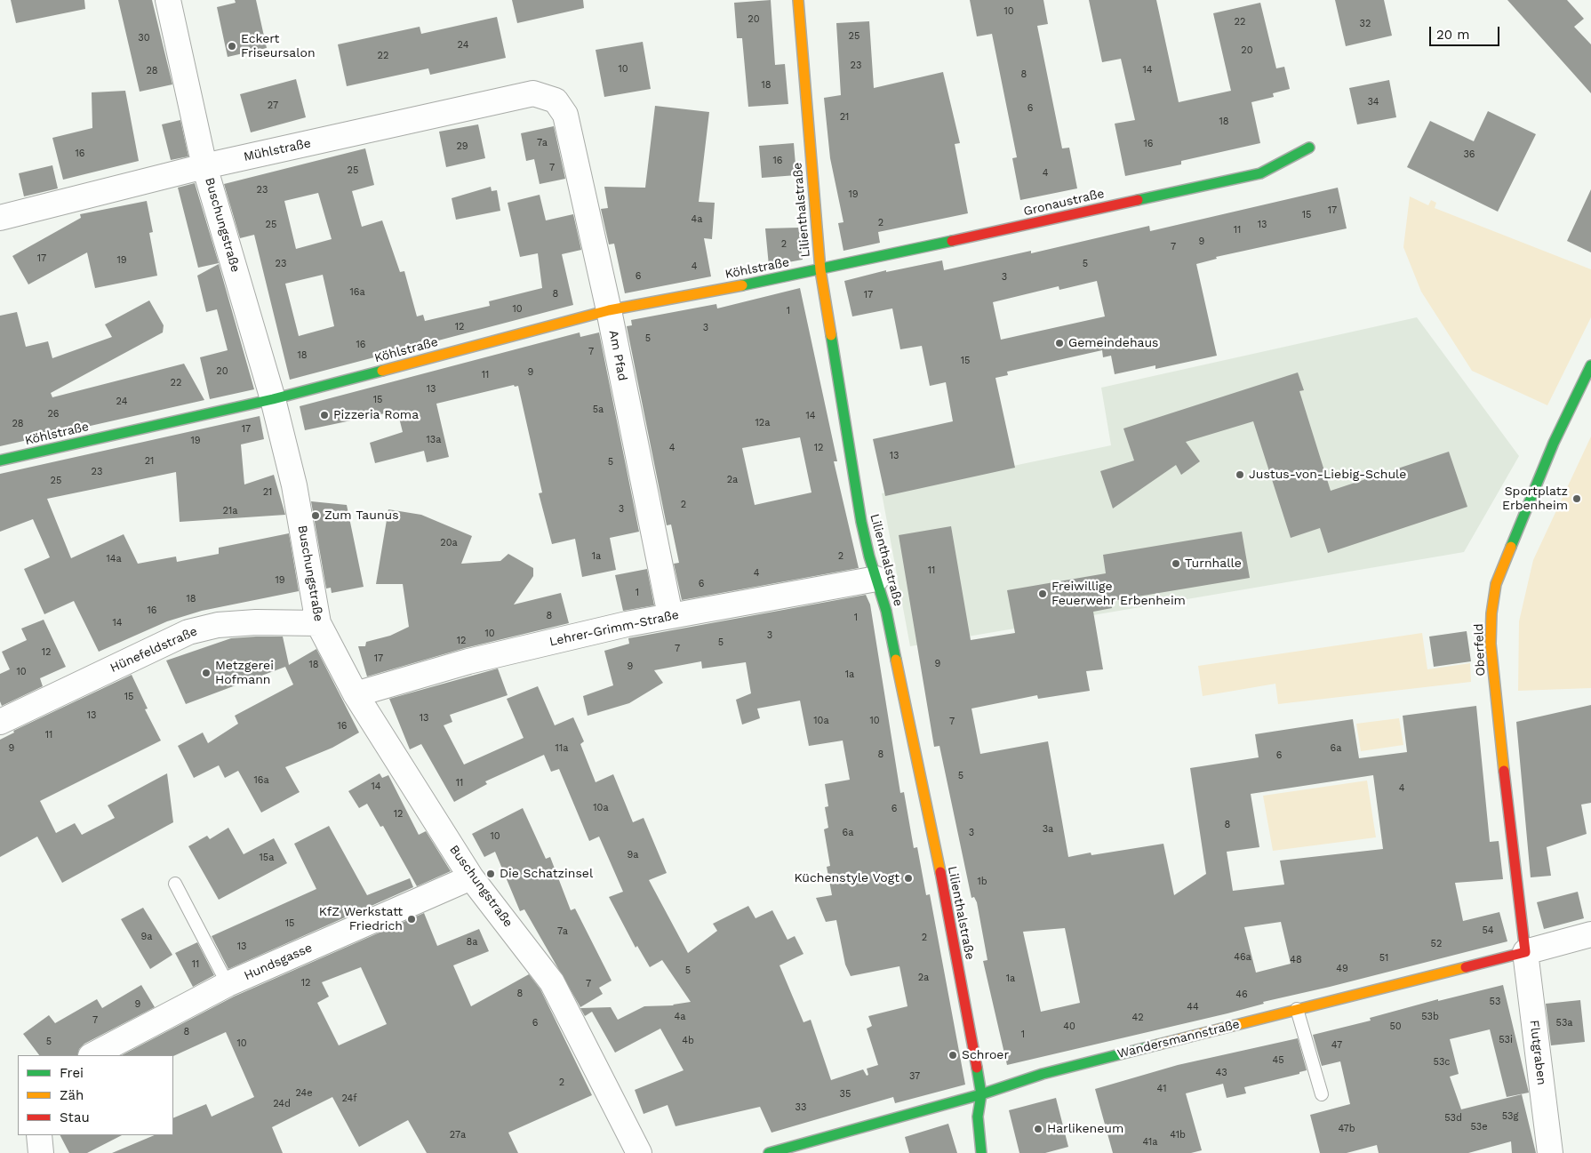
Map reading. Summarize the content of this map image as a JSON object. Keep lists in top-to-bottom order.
{
  "streets": {
    "street": [
      "Mühlstraße",
      "Gronaustraße",
      "Lilienthalstraße",
      "Buschungstraße",
      "Köhlstraße",
      "Am Pfad",
      "Lehrer-Grimm-Straße",
      "Hünefeldstraße",
      "Oberfeld",
      "Hundsgasse",
      "Wandersmannstraße",
      "Flutgraben"
    ]
  },
  "crossings": [
    ["Mühlstraße", "Buschungstraße"],
    ["Mühlstraße", "Am Pfad"],
    ["Gronaustraße", "Lilienthalstraße"],
    ["Gronaustraße", "Köhlstraße"],
    ["Lilienthalstraße", "Köhlstraße"],
    ["Lilienthalstraße", "Lehrer-Grimm-Straße"],
    ["Lilienthalstraße", "Wandersmannstraße"],
    ["Buschungstraße", "Köhlstraße"],
    ["Buschungstraße", "Lehrer-Grimm-Straße"],
    ["Buschungstraße", "Hünefeldstraße"],
    ["Buschungstraße", "Hundsgasse"],
    ["Köhlstraße", "Am Pfad"],
    ["Am Pfad", "Lehrer-Grimm-Straße"],
    ["Oberfeld", "Wandersmannstraße"],
    ["Oberfeld", "Flutgraben"],
    ["Wandersmannstraße", "Flutgraben"]
  ],
  "places": [
    "Eckert Friseursalon",
    "Gemeindehaus",
    "Pizzeria Roma",
    "Justus-von-Liebig-Schule",
    "Sportplatz Erbenheim",
    "Zum Taunus",
    "Turnhalle",
    "Freiwillige Feuerwehr Erbenheim",
    "Metzgerei Hofmann",
    "Die Schatzinsel",
    "Küchenstyle Vogt",
    "KfZ Werkstatt Friedrich",
    "Schroer",
    "Harlikeneum"
  ],
  "house_numbers": [
    "10",
    "20",
    "22",
    "32",
    "25",
    "30",
    "24",
    "20",
    "22",
    "23",
    "10",
    "14",
    "28",
    "8",
    "18",
    "34",
    "27",
    "6",
    "21",
    "18",
    "7a",
    "16",
    "29",
    "16",
    "36",
    "16",
    "7",
    "25",
    "4",
    "23",
    "19",
    "17",
    "15",
    "4a",
    "2",
    "25",
    "13",
    "11",
    "9",
    "2",
    "7",
    "17",
    "19",
    "23",
    "5",
    "4",
    "6",
    "3",
    "16a",
    "8",
    "17",
    "10",
    "1",
    "12",
    "3",
    "5",
    "16",
    "7",
    "18",
    "15",
    "20",
    "9",
    "11",
    "22",
    "13",
    "15",
    "24",
    "5a",
    "26",
    "14",
    "12a",
    "28",
    "17",
    "13a",
    "19",
    "4",
    "12",
    "13",
    "21",
    "5",
    "23",
    "2a",
    "25",
    "21",
    "2",
    "3",
    "21a",
    "20a",
    "1a",
    "2",
    "14a",
    "11",
    "4",
    "19",
    "6",
    "1",
    "18",
    "16",
    "8",
    "1",
    "14",
    "10",
    "3",
    "12",
    "5",
    "7",
    "12",
    "17",
    "9",
    "18",
    "9",
    "10",
    "1a",
    "15",
    "13",
    "13",
    "10a",
    "10",
    "7",
    "16",
    "11",
    "9",
    "11a",
    "6a",
    "8",
    "6",
    "5",
    "16a",
    "11",
    "14",
    "4",
    "10a",
    "6",
    "12",
    "8",
    "3a",
    "6a",
    "3",
    "10",
    "9a",
    "15a",
    "1b",
    "15",
    "54",
    "7a",
    "9a",
    "2",
    "8a",
    "52",
    "13",
    "46a",
    "51",
    "48",
    "11",
    "49",
    "5",
    "2a",
    "1a",
    "12",
    "7",
    "8",
    "46",
    "53",
    "9",
    "44",
    "4a",
    "53b",
    "42",
    "7",
    "6",
    "53a",
    "40",
    "50",
    "8",
    "1",
    "53i",
    "4b",
    "5",
    "10",
    "47",
    "45",
    "53c",
    "43",
    "37",
    "2",
    "41",
    "24e",
    "35",
    "24f",
    "24d",
    "33",
    "53g",
    "53d",
    "53e",
    "47b",
    "27a",
    "41b",
    "41a"
  ],
  "legend": ["Frei", "Zäh", "Stau"],
  "scale_bar": "20 m"
}
